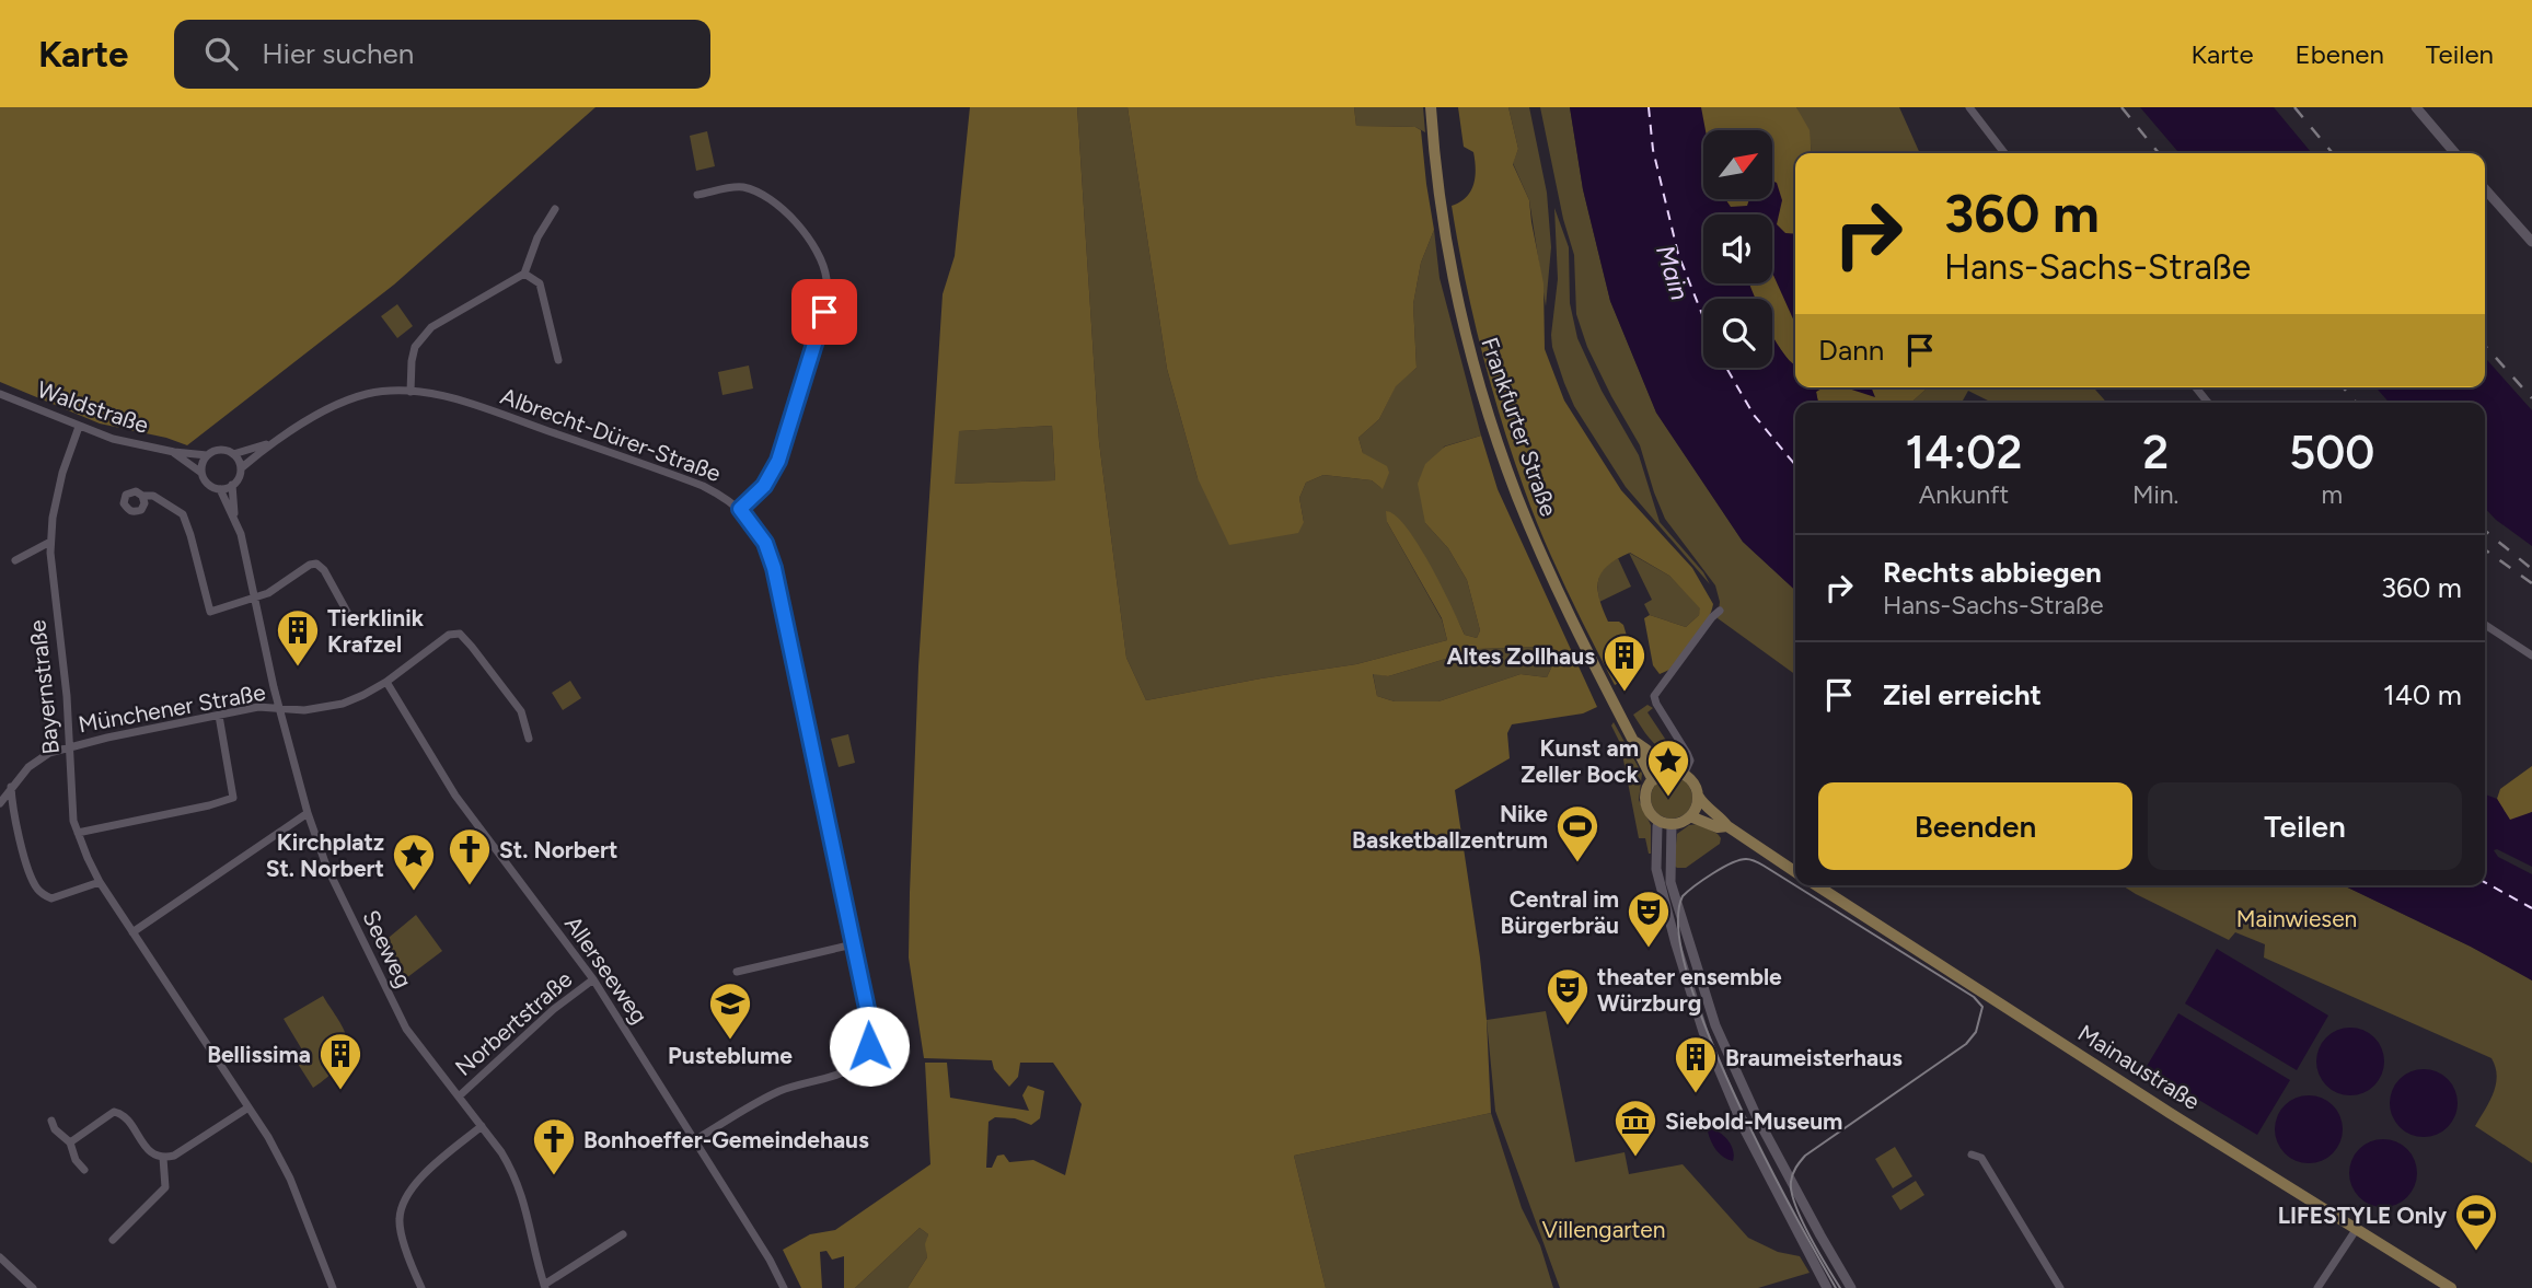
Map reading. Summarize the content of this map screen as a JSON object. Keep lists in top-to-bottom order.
{
  "streets": {
    "main road": ["Frankfurter Straße", "Mainaustraße"],
    "street": [
      "Waldstraße",
      "Albrecht-Dürer-Straße",
      "Bayernstraße",
      "Münchener Straße",
      "Seeweg",
      "Allerseeweg",
      "Norbertstraße"
    ]
  },
  "crossings": [
    ["Waldstraße", "Albrecht-Dürer-Straße"],
    ["Waldstraße", "Bayernstraße"],
    ["Waldstraße", "Seeweg"],
    ["Albrecht-Dürer-Straße", "Seeweg"],
    ["Albrecht-Dürer-Straße", "Allerseeweg"],
    ["Bayernstraße", "Münchener Straße"],
    ["Münchener Straße", "Seeweg"],
    ["Münchener Straße", "Allerseeweg"],
    ["Seeweg", "Norbertstraße"],
    ["Allerseeweg", "Norbertstraße"]
  ],
  "water": ["Main"],
  "parks": ["Mainwiesen", "Villengarten"],
  "places": {
    "building": [
      "Tierklinik Krafzel",
      "Altes Zollhaus",
      "Bellissima",
      "Braumeisterhaus"
    ],
    "place": ["Kunst am Zeller Bock", "Kirchplatz St. Norbert"],
    "sports": ["Nike Basketballzentrum", "LIFESTYLE Only"],
    "church": ["St. Norbert", "Bonhoeffer-Gemeindehaus"],
    "theatre": ["Central im Bürgerbräu", "theater ensemble Würzburg"],
    "school or university": ["Pusteblume"],
    "museum": ["Siebold-Museum"]
  },
  "north": "top right",
  "page": {
    "header": "Karte",
    "search": "Hier suchen",
    "nav": ["Karte", "Ebenen", "Teilen"],
    "turn": ["360 m", "Hans-Sachs-Straße"],
    "then": "Dann",
    "eta": [
      "14:02",
      "Ankunft",
      "2",
      "Min.",
      "500",
      "m"
    ],
    "list": [
      {
        "name": "Rechts abbiegen",
        "note": "Hans-Sachs-Straße",
        "value": "360 m"
      },
      {
        "name": "Ziel erreicht",
        "value": "140 m"
      }
    ],
    "buttons": ["Beenden", "Teilen"]
  }
}
